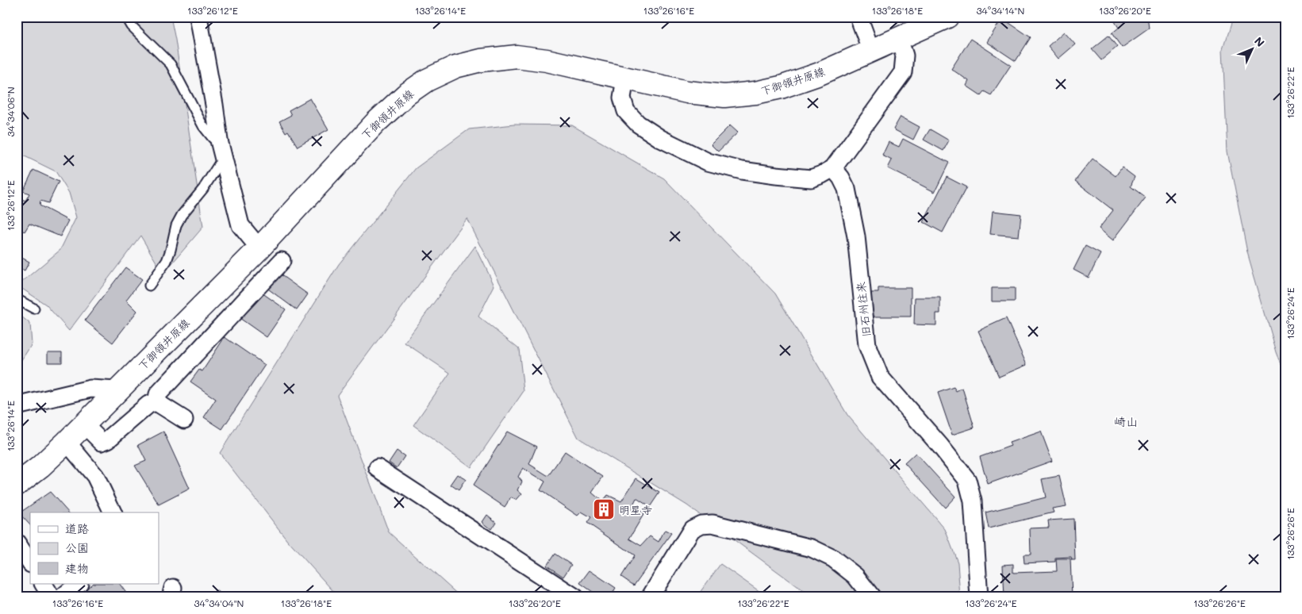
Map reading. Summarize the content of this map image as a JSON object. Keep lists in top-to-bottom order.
{
  "streets": {
    "main road": ["下御領井原線"],
    "street": ["旧石州往来"]
  },
  "districts": ["崎山"],
  "places": {
    "building": ["明星寺"]
  },
  "legend": ["道路", "公園", "建物"],
  "north": "top right",
  "coordinates": [
    "133°26'12\"E",
    "133°26'14\"E",
    "133°26'16\"E",
    "133°26'18\"E",
    "34°34'14\"N",
    "133°26'20\"E",
    "133°26'22\"E",
    "34°34'06\"N",
    "133°26'24\"E",
    "133°26'26\"E",
    "34°34'04\"N"
  ]
}
